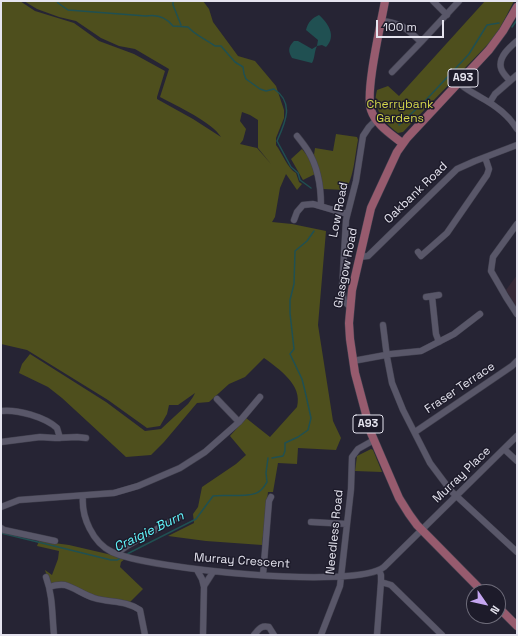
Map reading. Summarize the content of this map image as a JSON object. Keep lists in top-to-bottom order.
{
  "streets": {
    "main road": ["A93", "Glasgow Road"],
    "street": [
      "Oakbank Road",
      "Low Road",
      "Fraser Terrace",
      "Murray Place",
      "Needless Road",
      "Murray Crescent"
    ]
  },
  "crossings": [
    ["Oakbank Road", "Glasgow Road"],
    ["Low Road", "Glasgow Road"],
    ["Glasgow Road", "Murray Place"],
    ["Glasgow Road", "Needless Road"],
    ["Needless Road", "Murray Crescent"]
  ],
  "water": ["Craigie Burn"],
  "parks": ["Cherrybank Gardens"],
  "scale_bar": "100 m",
  "north": "bottom right"
}
